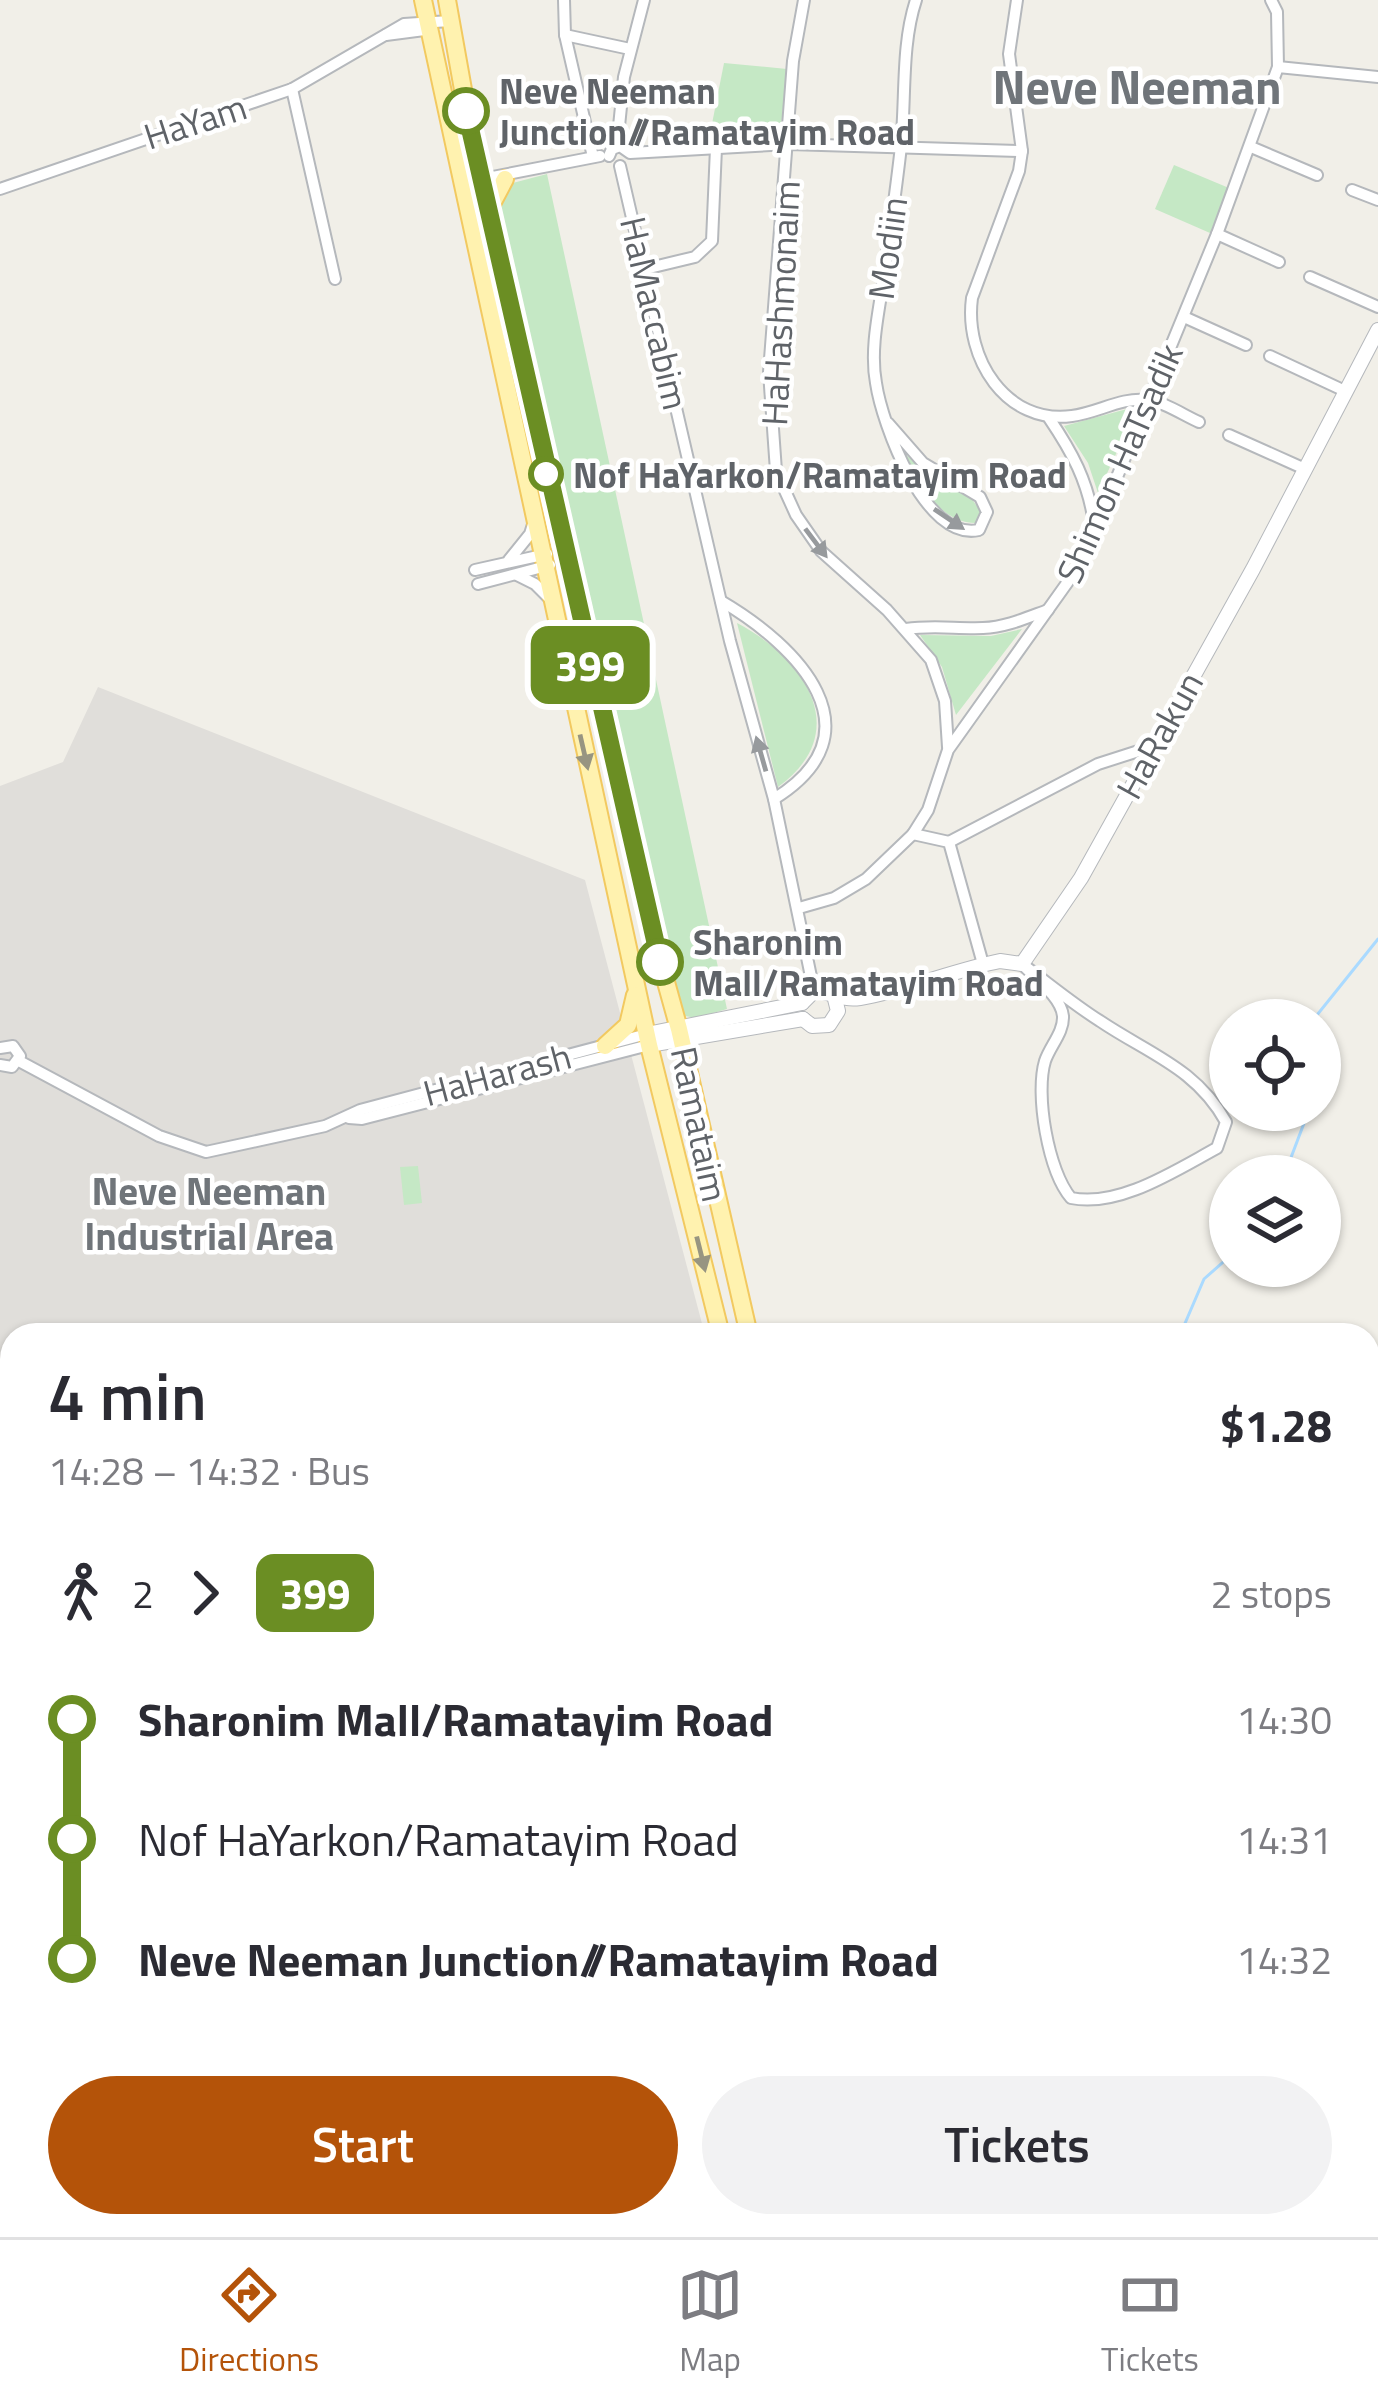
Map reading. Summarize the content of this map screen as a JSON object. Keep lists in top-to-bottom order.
{
  "streets": {
    "main road": ["Ramataim"],
    "street": [
      "HaYam",
      "Modiin",
      "HaHashmonaim",
      "HaMaccabim",
      "Shimon HaTsadik",
      "HaRakun",
      "HaHarash"
    ]
  },
  "crossings": [
    ["HaYam", "Ramataim"],
    ["HaHashmonaim", "Shimon HaTsadik"],
    ["HaMaccabim", "Shimon HaTsadik"],
    ["HaHarash", "Ramataim"]
  ],
  "one_way": ["HaHashmonaim"],
  "districts": ["Neve Neeman", "Neve Neeman Industrial Area"],
  "places": ["Neve Neeman Junction//Ramatayim Road", "Nof HaYarkon/Ramatayim Road", "Sharonim Mall/Ramatayim Road"],
  "lines": ["bus line 399"],
  "page": {
    "on_map": "399",
    "heading": ["4 min", "14:28 – 14:32 · Bus", "$1.28"],
    "legs": ["2", "399", "2 stops"],
    "list": [
      {
        "name": "Sharonim Mall/Ramatayim Road",
        "value": "14:30"
      },
      {
        "name": "Nof HaYarkon/Ramatayim Road",
        "value": "14:31"
      },
      {
        "name": "Neve Neeman Junction//Ramatayim Road",
        "value": "14:32"
      }
    ],
    "buttons": ["Start", "Tickets"],
    "tabs": ["Directions", "Map", "Tickets"]
  }
}
